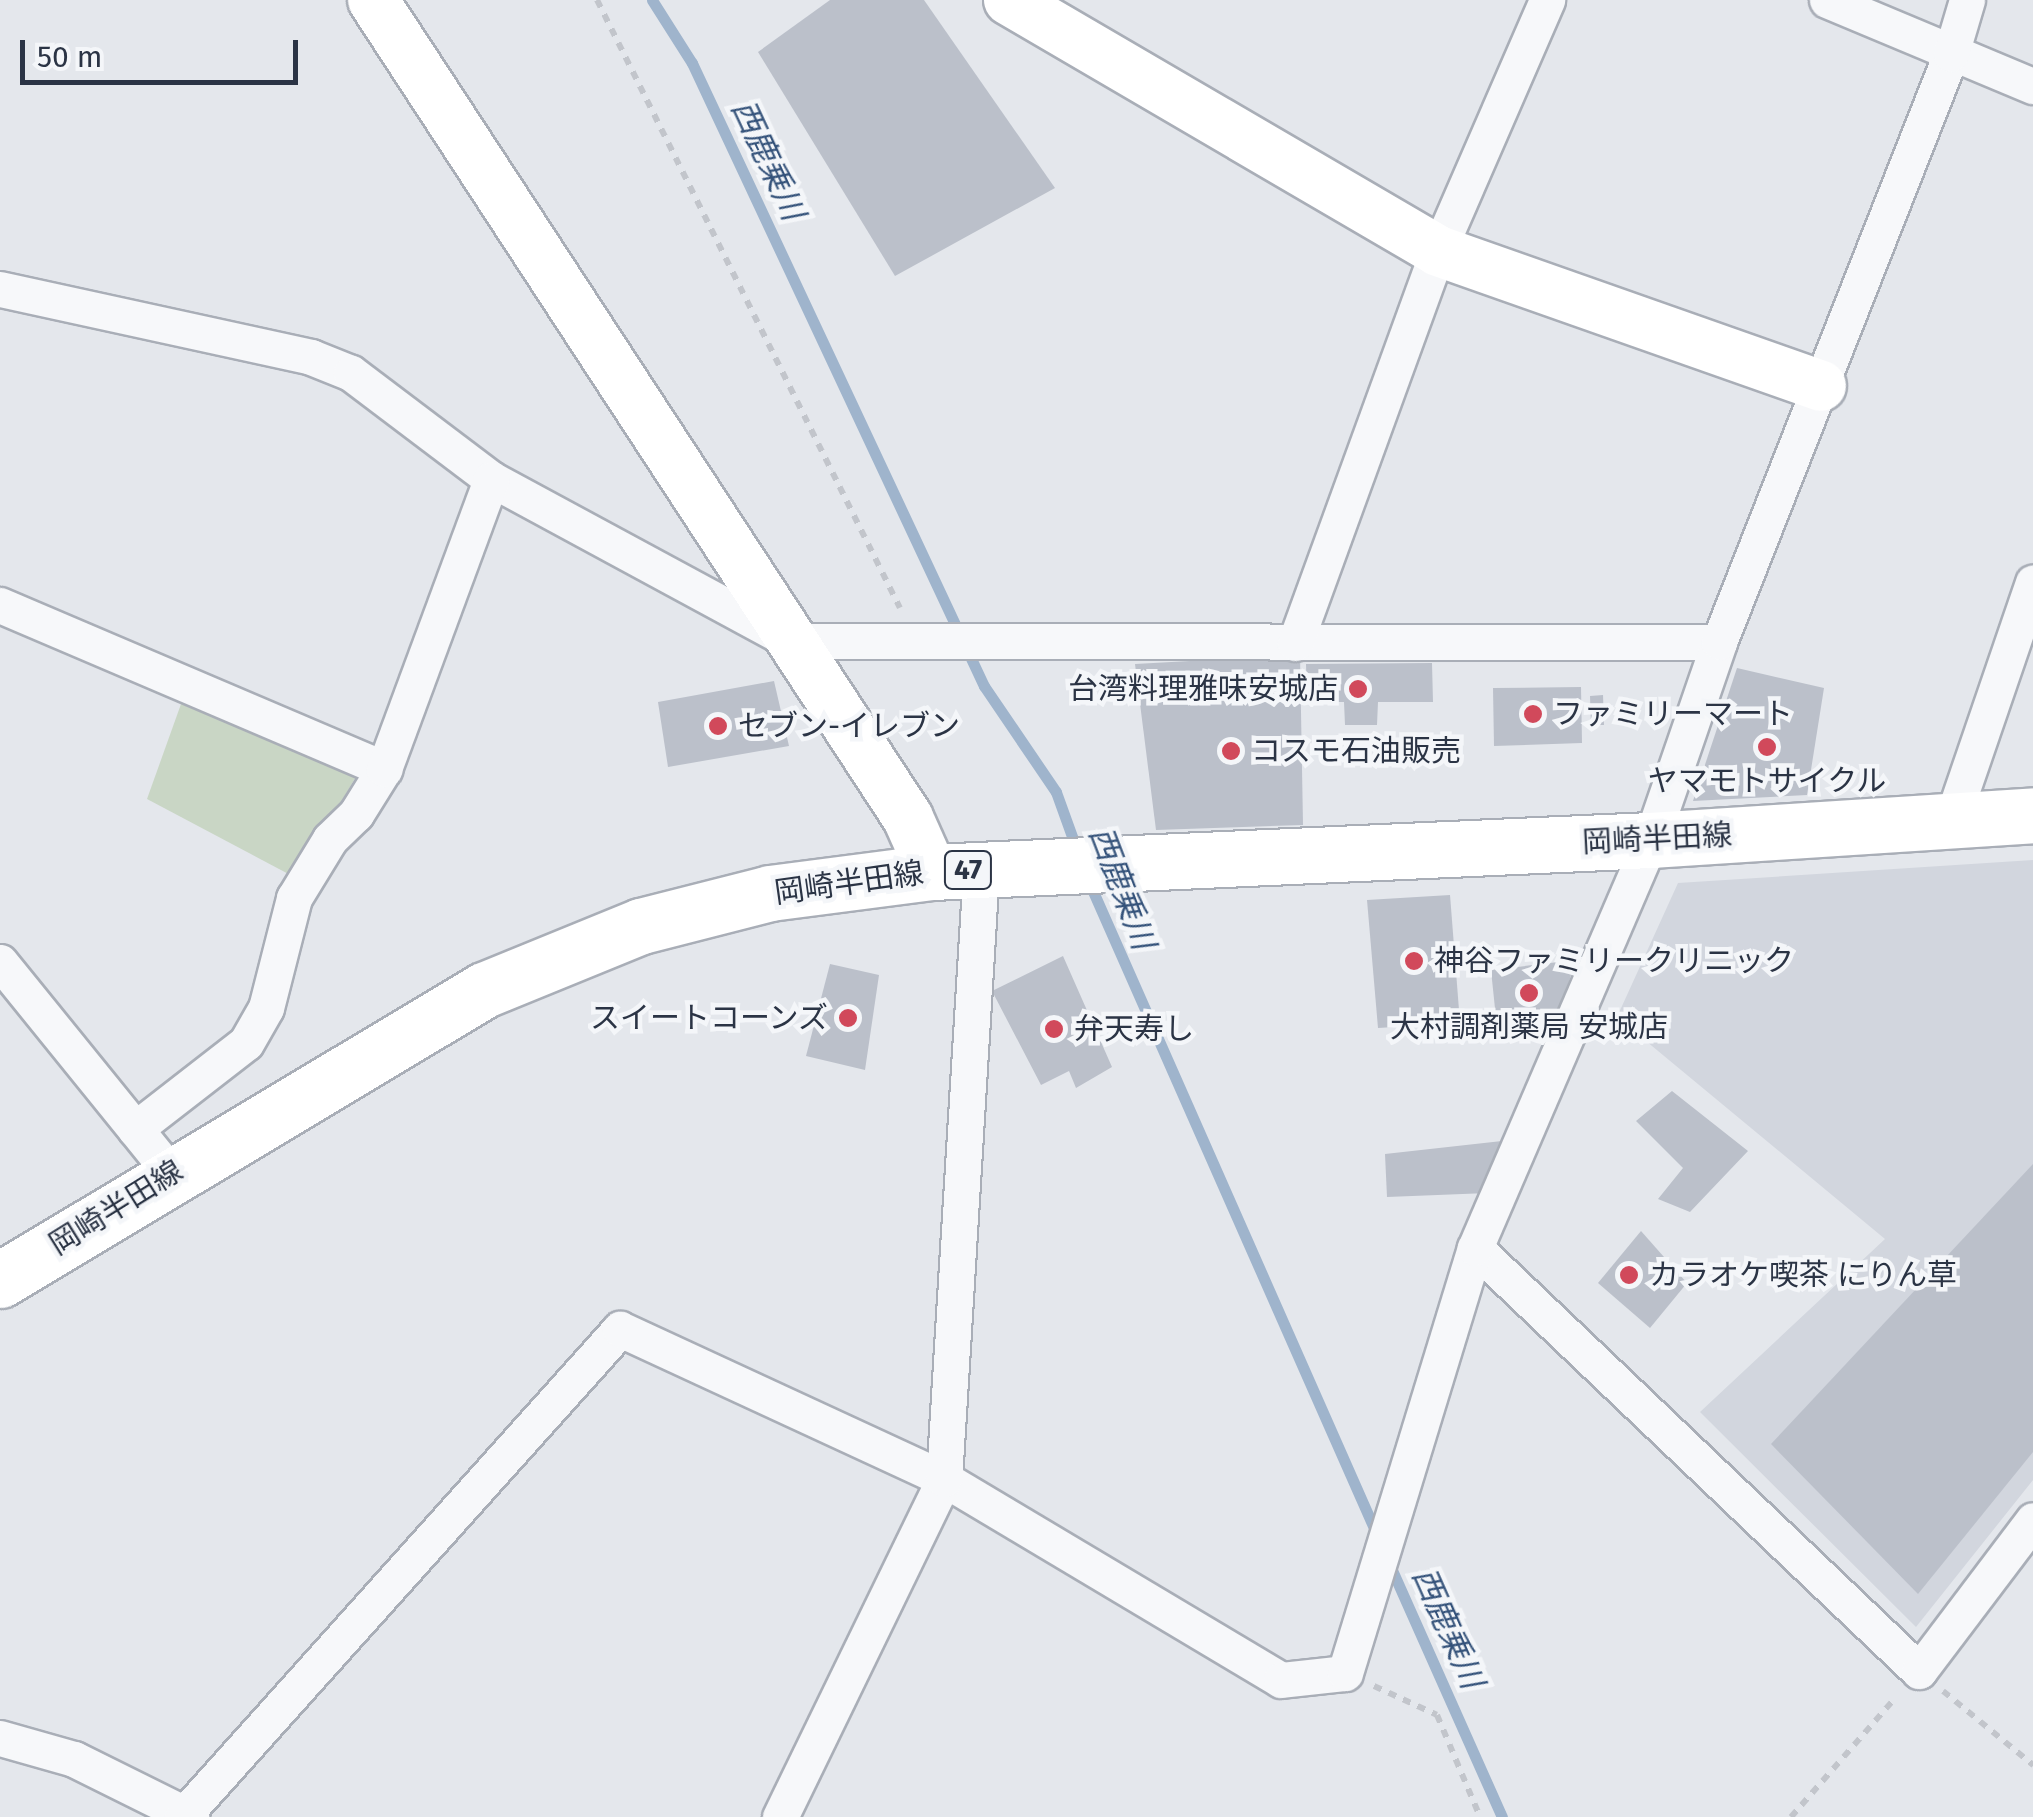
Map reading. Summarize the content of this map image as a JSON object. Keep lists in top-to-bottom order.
{
  "streets": {
    "main road": ["岡崎半田線", "47"]
  },
  "water": ["西鹿乗川"],
  "places": [
    "台湾料理雅味安城店",
    "ファミリーマート",
    "セブン-イレブン",
    "ヤマモトサイクル",
    "コスモ石油販売",
    "神谷ファミリークリニック",
    "大村調剤薬局 安城店",
    "スイートコーンズ",
    "弁天寿し",
    "カラオケ喫茶 にりん草"
  ],
  "scale_bar": "50 m"
}
